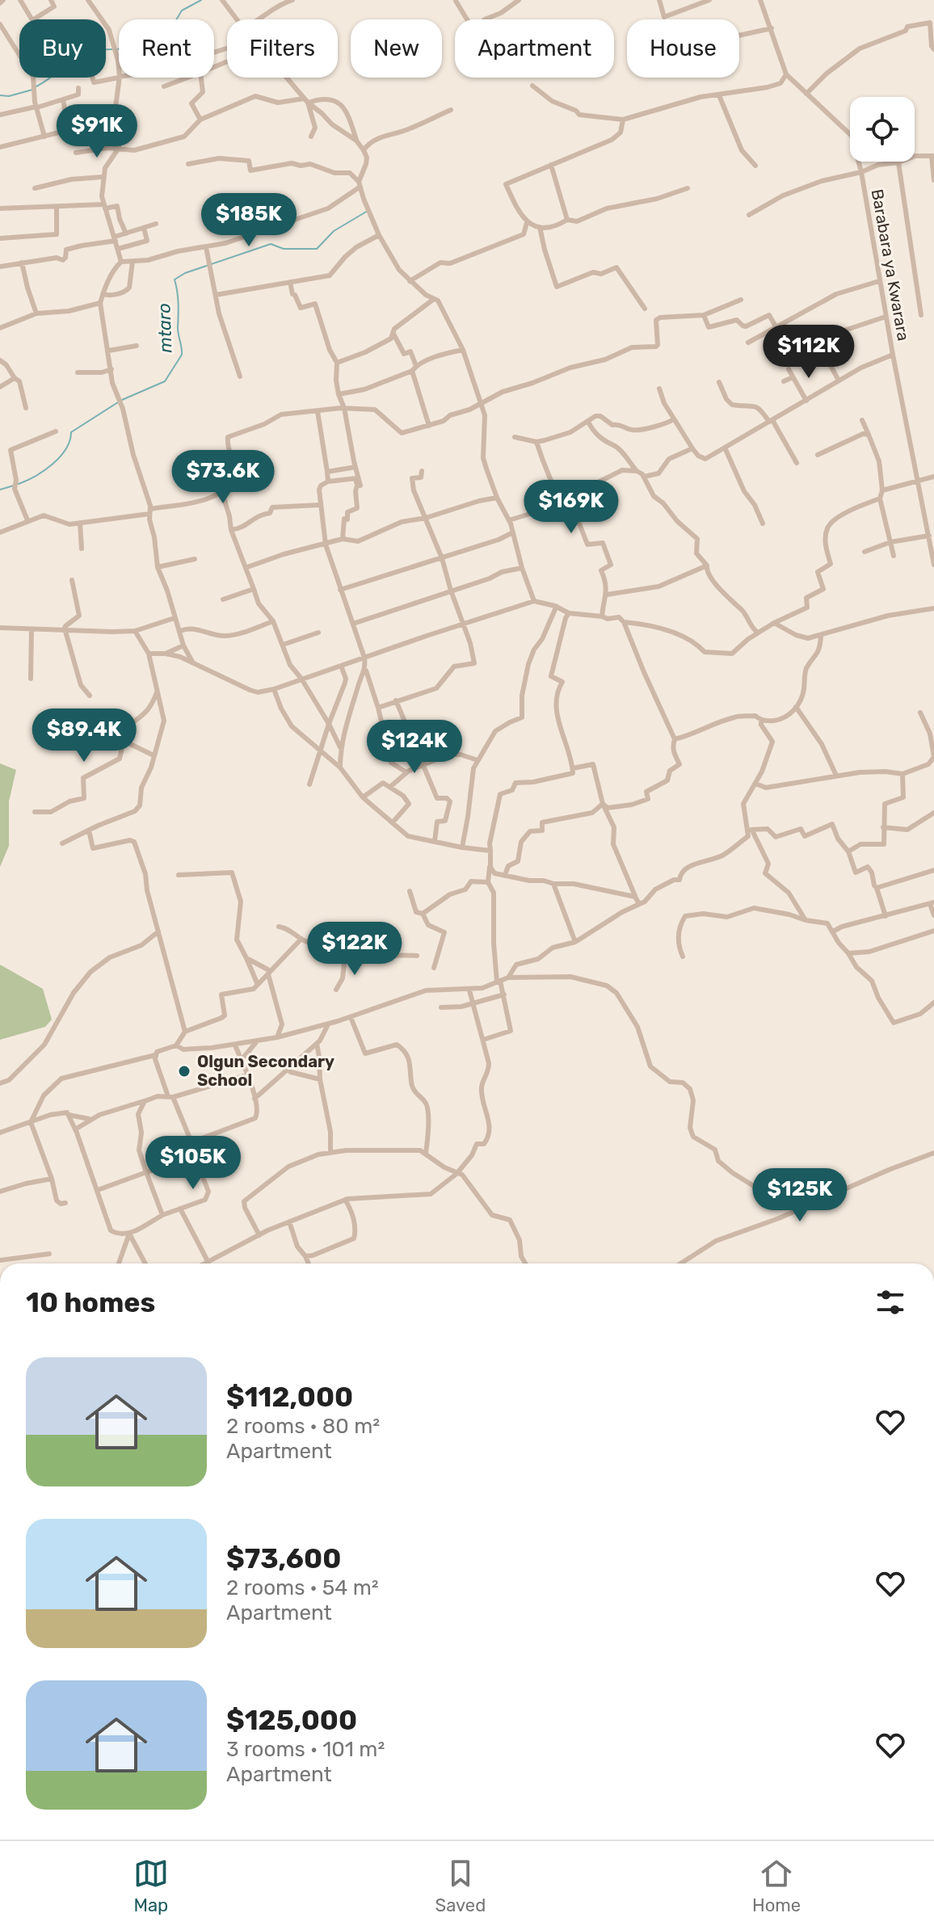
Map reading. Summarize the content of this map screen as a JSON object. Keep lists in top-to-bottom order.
{
  "streets": {
    "street": ["Barabara ya Kwarara"]
  },
  "water": ["mtaro"],
  "places": ["Olgun Secondary School"],
  "page": {
    "chip": [
      "Buy",
      "Rent",
      "Filters",
      "New",
      "Apartment",
      "House"
    ],
    "price": [
      "$91K",
      "$185K",
      "$112K",
      "$73.6K",
      "$169K",
      "$89.4K",
      "$124K",
      "$122K",
      "$105K",
      "$125K"
    ],
    "heading": "10 homes",
    "list": [
      {
        "name": "$112,000",
        "note": "2 rooms · 80 m² · Apartment"
      },
      {
        "name": "$73,600",
        "note": "2 rooms · 54 m² · Apartment"
      },
      {
        "name": "$125,000",
        "note": "3 rooms · 101 m² · Apartment"
      }
    ],
    "tabs": ["Map", "Saved", "Home"]
  }
}
